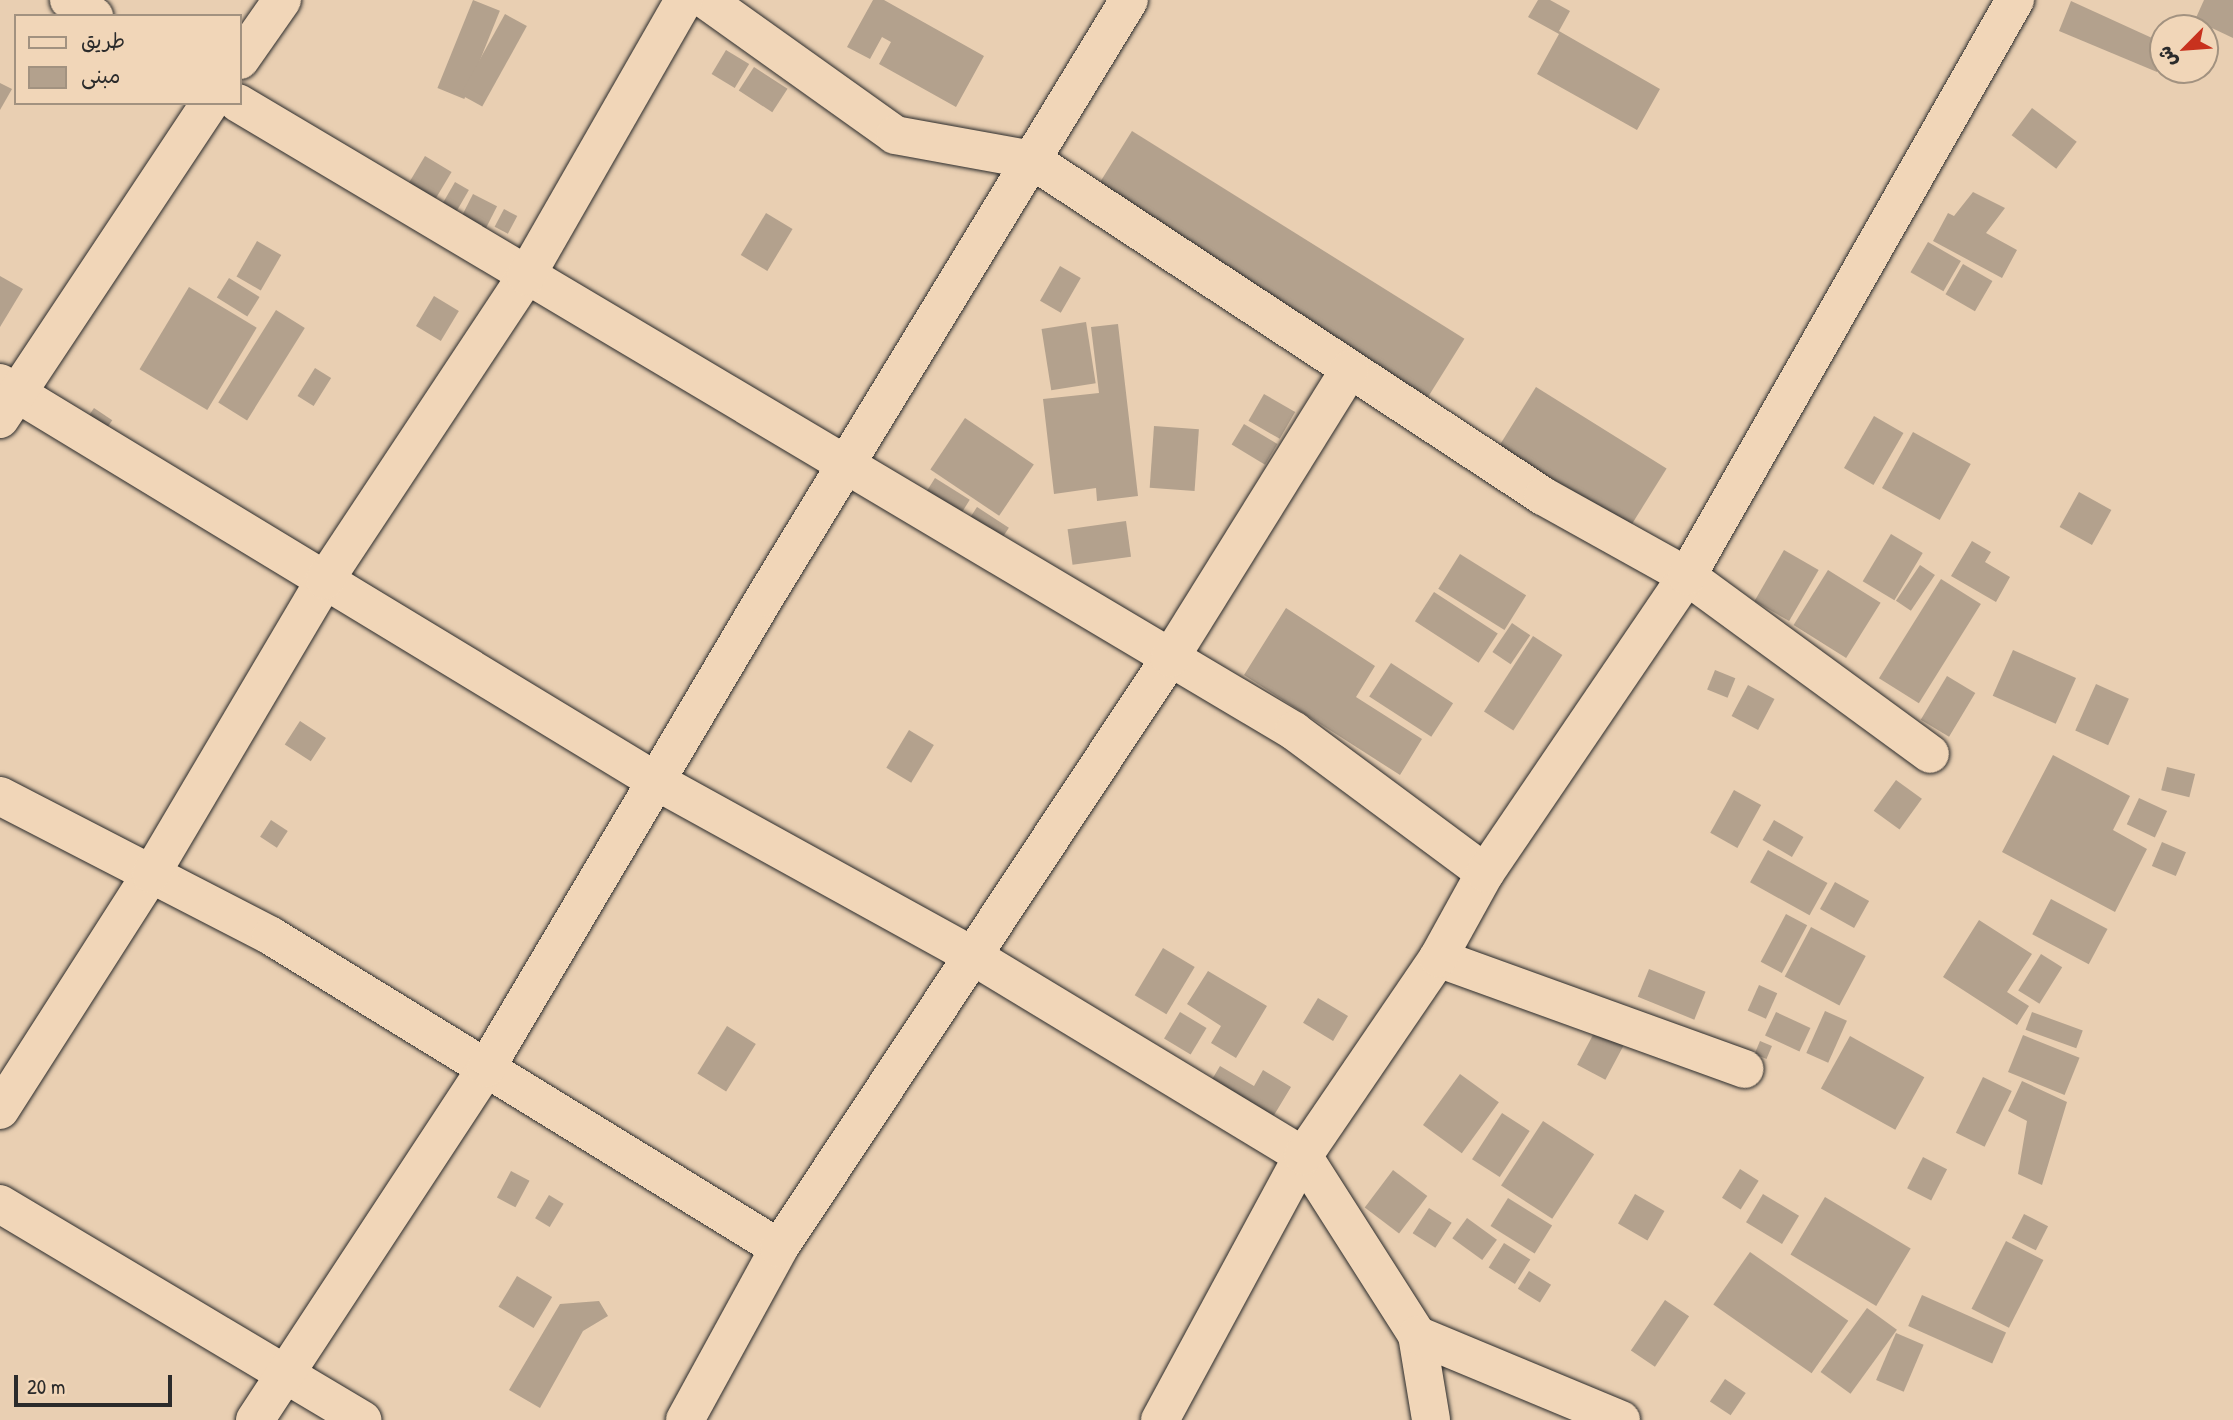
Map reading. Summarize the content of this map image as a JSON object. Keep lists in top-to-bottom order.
{
  "legend": ["طريق", "مبنى"],
  "scale_bar": "20 m",
  "north": "bottom left"
}
